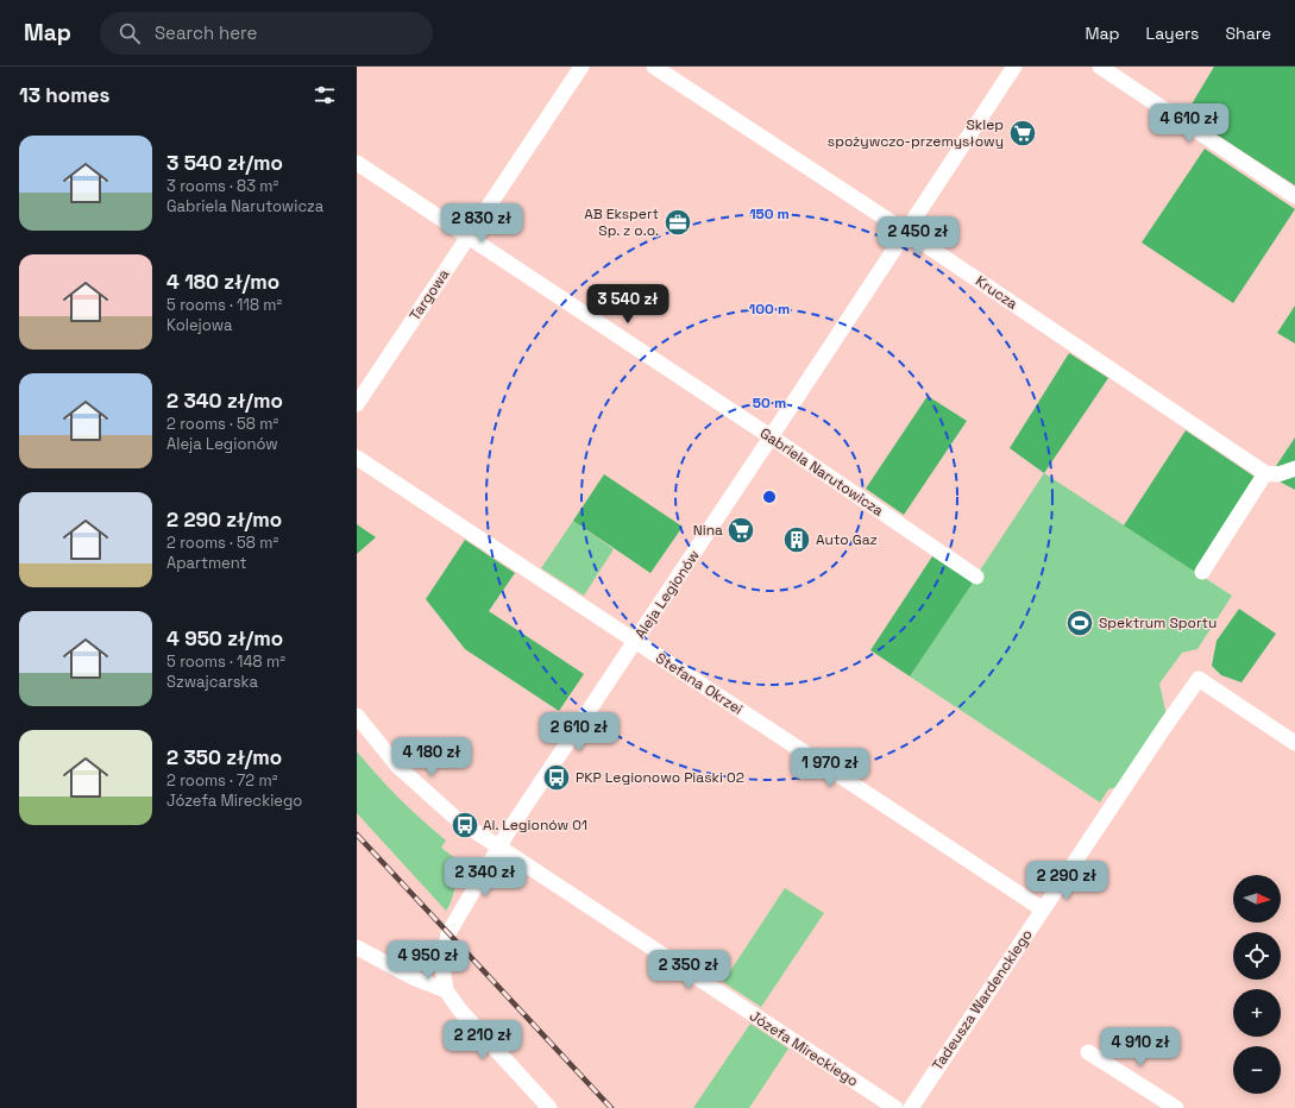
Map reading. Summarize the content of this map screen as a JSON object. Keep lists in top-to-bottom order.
{
  "streets": {
    "street": [
      "Krucza",
      "Targowa",
      "Gabriela Narutowicza",
      "Aleja Legionów",
      "Stefana Okrzei",
      "Tadeusza Wardenckiego",
      "Józefa Mireckiego"
    ]
  },
  "crossings": [
    ["Krucza", "Aleja Legionów"],
    ["Targowa", "Gabriela Narutowicza"],
    ["Gabriela Narutowicza", "Aleja Legionów"],
    ["Aleja Legionów", "Stefana Okrzei"],
    ["Aleja Legionów", "Józefa Mireckiego"],
    ["Stefana Okrzei", "Tadeusza Wardenckiego"]
  ],
  "places": {
    "supermarket": ["Sklep spożywczo-przemysłowy", "Nina"],
    "office": ["AB Ekspert Sp. z o.o."],
    "building": ["Auto Gaz"],
    "sports": ["Spektrum Sportu"],
    "bus stop": ["PKP Legionowo Piaski 02", "Al. Legionów 01"]
  },
  "north": "right",
  "page": {
    "header": "Map",
    "search": "Search here",
    "nav": ["Map", "Layers", "Share"],
    "heading": "13 homes",
    "price": [
      "4 610 zł",
      "2 830 zł",
      "2 450 zł",
      "3 540 zł",
      "2 610 zł",
      "4 180 zł",
      "1 970 zł",
      "2 340 zł",
      "2 290 zł",
      "4 950 zł",
      "2 350 zł",
      "2 210 zł",
      "4 910 zł"
    ],
    "list": [
      {
        "name": "3 540 zł/mo",
        "note": "3 rooms · 83 m² · Gabriela Narutowicza"
      },
      {
        "name": "4 180 zł/mo",
        "note": "5 rooms · 118 m² · Kolejowa"
      },
      {
        "name": "2 340 zł/mo",
        "note": "2 rooms · 58 m² · Aleja Legionów"
      },
      {
        "name": "2 290 zł/mo",
        "note": "2 rooms · 58 m² · Apartment"
      },
      {
        "name": "4 950 zł/mo",
        "note": "5 rooms · 148 m² · Szwajcarska"
      },
      {
        "name": "2 350 zł/mo",
        "note": "2 rooms · 72 m² · Józefa Mireckiego"
      }
    ],
    "map_buttons": ["+", "−"]
  },
  "rings": ["150 m", "100 m", "50 m"]
}
